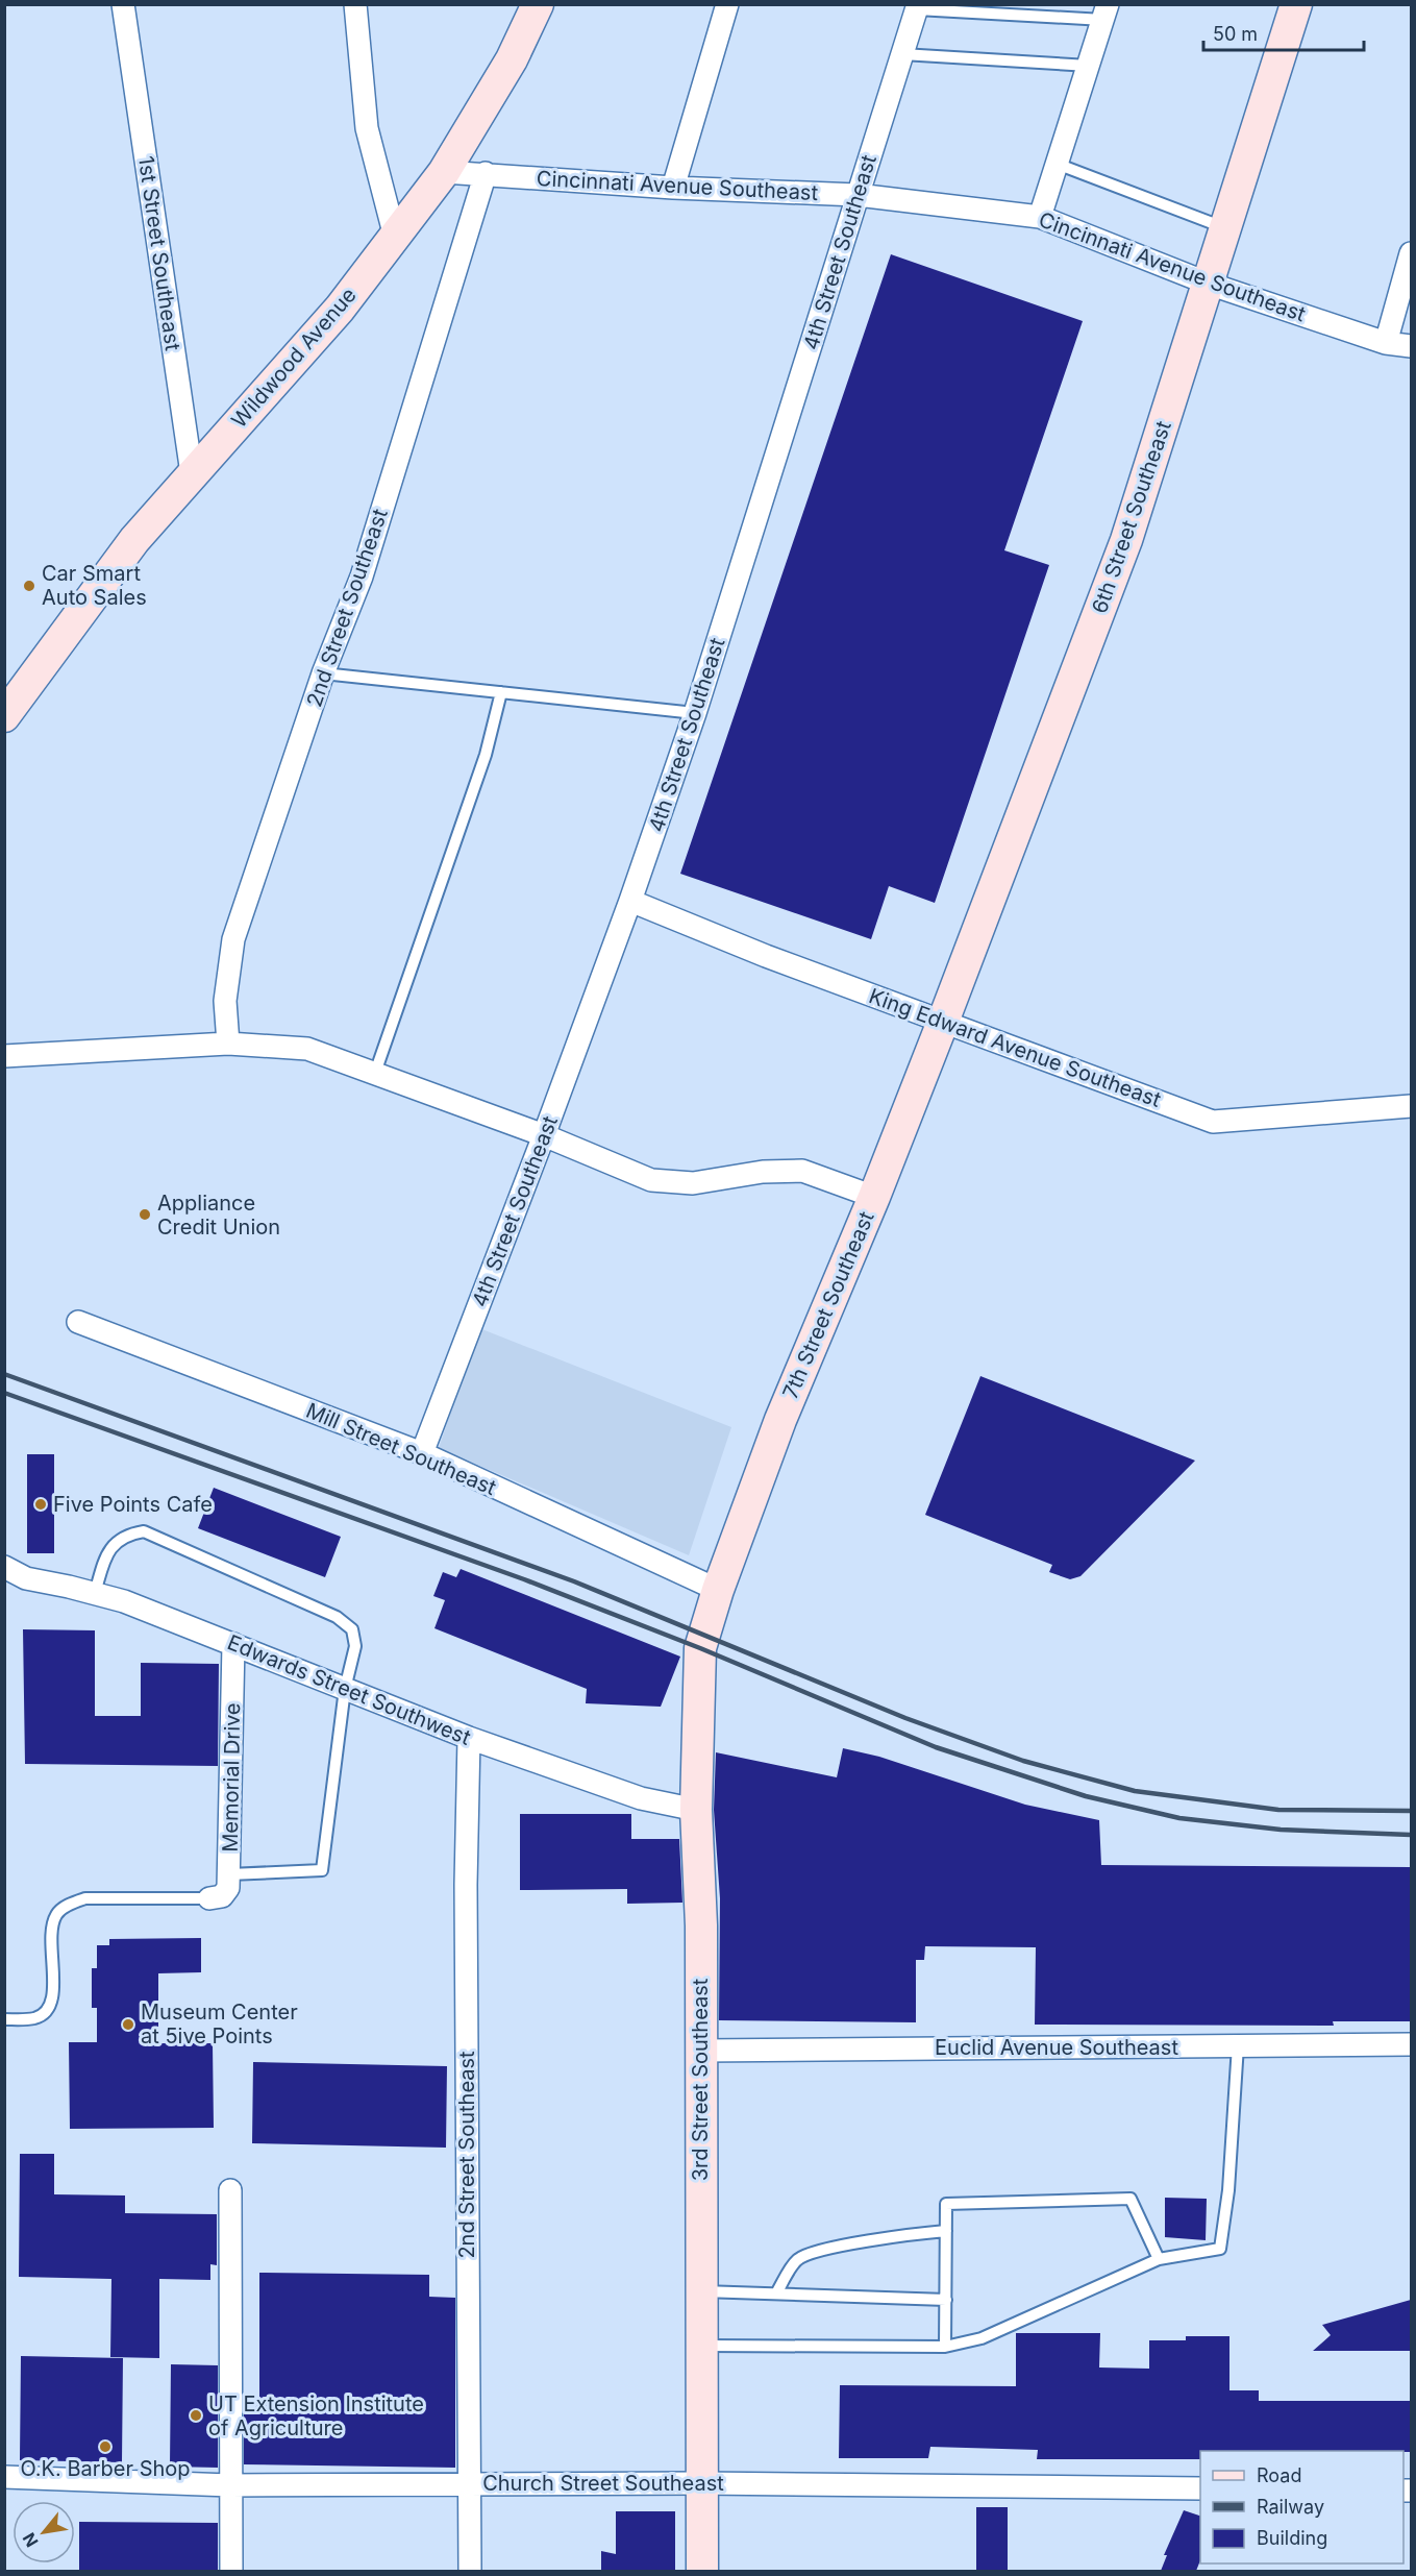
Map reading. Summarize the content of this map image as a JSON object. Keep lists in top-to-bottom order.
{
  "streets": {
    "street": [
      "Cincinnati Avenue Southeast",
      "4th Street Southeast",
      "1st Street Southeast",
      "Wildwood Avenue",
      "6th Street Southeast",
      "2nd Street Southeast",
      "King Edward Avenue Southeast",
      "7th Street Southeast",
      "Mill Street Southeast",
      "Edwards Street Southwest",
      "Memorial Drive",
      "Euclid Avenue Southeast",
      "3rd Street Southeast",
      "Church Street Southeast"
    ]
  },
  "crossings": [
    ["Cincinnati Avenue Southeast", "4th Street Southeast"],
    ["Cincinnati Avenue Southeast", "Wildwood Avenue"],
    ["Cincinnati Avenue Southeast", "6th Street Southeast"],
    ["Cincinnati Avenue Southeast", "2nd Street Southeast"],
    ["4th Street Southeast", "King Edward Avenue Southeast"],
    ["4th Street Southeast", "Mill Street Southeast"],
    ["1st Street Southeast", "Wildwood Avenue"],
    ["6th Street Southeast", "King Edward Avenue Southeast"],
    ["6th Street Southeast", "7th Street Southeast"],
    ["2nd Street Southeast", "Edwards Street Southwest"],
    ["2nd Street Southeast", "Church Street Southeast"],
    ["King Edward Avenue Southeast", "7th Street Southeast"],
    ["7th Street Southeast", "Mill Street Southeast"],
    ["7th Street Southeast", "3rd Street Southeast"],
    ["Mill Street Southeast", "3rd Street Southeast"],
    ["Edwards Street Southwest", "Memorial Drive"],
    ["Edwards Street Southwest", "3rd Street Southeast"],
    ["Euclid Avenue Southeast", "3rd Street Southeast"],
    ["3rd Street Southeast", "Church Street Southeast"]
  ],
  "places": [
    "Car Smart Auto Sales",
    "Appliance Credit Union",
    "Five Points Cafe",
    "Museum Center at 5ive Points",
    "UT Extension Institute of Agriculture",
    "O.K. Barber Shop"
  ],
  "legend": ["Road", "Railway", "Building"],
  "scale_bar": "50 m",
  "north": "bottom left"
}
